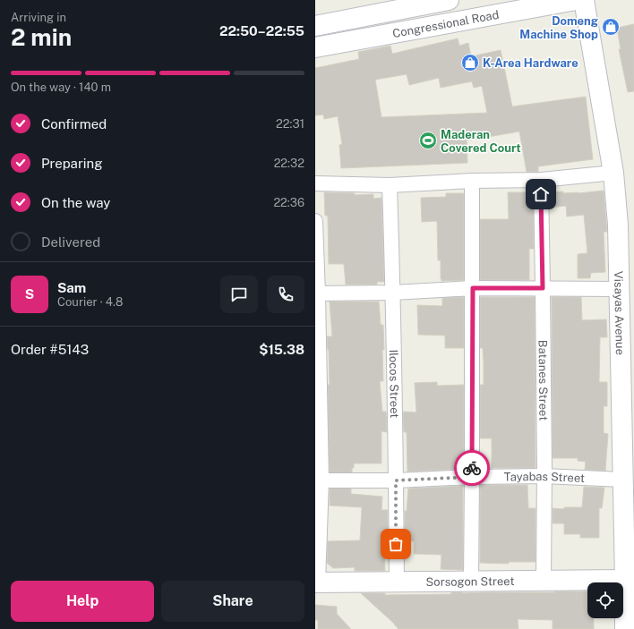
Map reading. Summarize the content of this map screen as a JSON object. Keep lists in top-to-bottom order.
{
  "streets": {
    "street": [
      "Congressional Road",
      "Visayas Avenue",
      "Batanes Street",
      "Ilocos Street",
      "Tayabas Street",
      "Sorsogon Street"
    ]
  },
  "crossings": [
    ["Visayas Avenue", "Tayabas Street"],
    ["Visayas Avenue", "Sorsogon Street"],
    ["Batanes Street", "Tayabas Street"],
    ["Batanes Street", "Sorsogon Street"],
    ["Ilocos Street", "Tayabas Street"],
    ["Ilocos Street", "Sorsogon Street"]
  ],
  "places": {
    "shop": ["Domeng Machine Shop", "K-Area Hardware"],
    "sports": ["Maderan Covered Court"]
  },
  "page": {
    "heading": ["2 min", "Arriving in", "22:50–22:55"],
    "panel": [
      "Sam",
      "Courier · 4.8",
      "Order #5143",
      "$15.38"
    ],
    "bar": "On the way · 140 m",
    "list": [
      ["Confirmed", "22:31"],
      ["Preparing", "22:32"],
      ["On the way", "22:36"],
      "Delivered"
    ],
    "round": "S",
    "buttons": ["Help", "Share"]
  }
}
